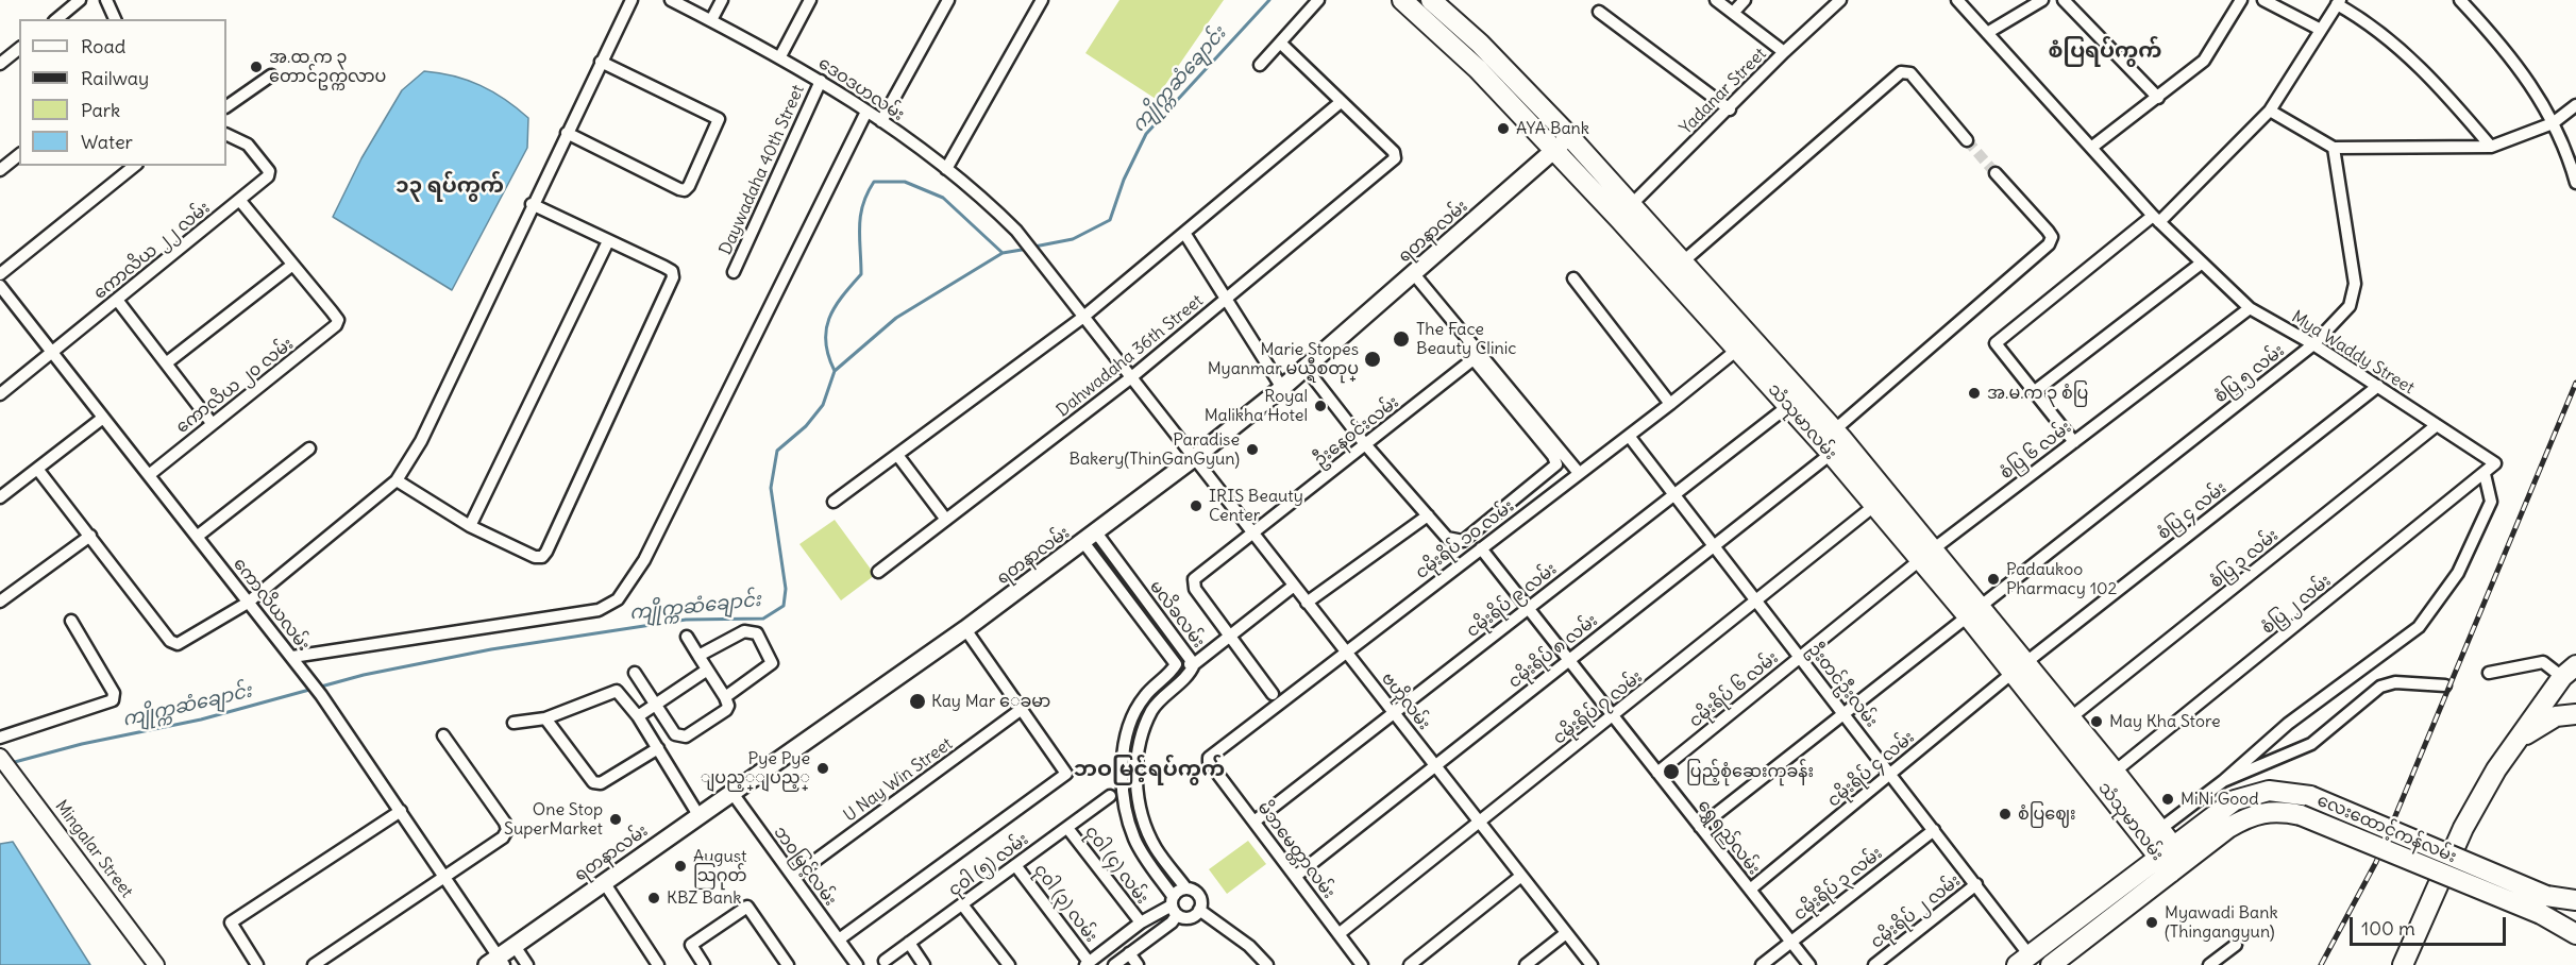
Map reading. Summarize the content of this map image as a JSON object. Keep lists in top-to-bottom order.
{
  "streets": {
    "main road": ["ရတနာလမ်း", "သံသုမာလမ်း", "လေးထောင့်ကန်လမ်း"],
    "street": [
      "ဒေဝဒဟလမ်း",
      "Yadanar Street",
      "Daywadaha 40th Street",
      "ကောလိယ ၂၂ လမ်း",
      "Mya Waddy Street",
      "Dahwadaha 36th Street",
      "စံပြ ၅ လမ်း",
      "ကောလိယ ၂၀ လမ်း",
      "ဦးနေဝင်းလမ်း",
      "စံပြ ၆ လမ်း",
      "စံပြ ၄ လမ်း",
      "ငမိုးရိပ် ၁၀ လမ်း",
      "စံပြ ၃ လမ်း",
      "ငမိုးရိပ် ၉ လမ်း",
      "ကောလိယလမ်း",
      "စံပြ ၂ လမ်း",
      "မလိခလမ်း",
      "ငမိုးရိပ် ၈ လမ်း",
      "ဦးတင်ဦးလမ်း",
      "ငမိုးရိပ် ၆ လမ်း",
      "ဗဟိုလမ်း",
      "ငမိုးရိပ် ၇ လမ်း",
      "ငမိုးရိပ် ၄ လမ်း",
      "U Nay Win Street",
      "ရွှေရည်လမ်း",
      "Mingalar Street",
      "မိဘမေတ္တာလမ်း",
      "ငုဝါ (၅) လမ်း",
      "ငုဝါ (၄) လမ်း",
      "ဘ၀မြင့်လမ်း",
      "ငမိုးရိပ် ၃ လမ်း",
      "ငုဝါ (၃) လမ်း",
      "ငမိုးရိပ် ၂ လမ်း"
    ]
  },
  "crossings": [
    ["ဒေဝဒဟလမ်း", "Daywadaha 40th Street"],
    ["ဒေဝဒဟလမ်း", "ဗဟိုလမ်း"],
    ["Yadanar Street", "သံသုမာလမ်း"],
    ["ရတနာလမ်း", "သံသုမာလမ်း"],
    ["ရတနာလမ်း", "ကောလိယလမ်း"],
    ["ရတနာလမ်း", "မလိခလမ်း"],
    ["ရတနာလမ်း", "ဗဟိုလမ်း"],
    ["ရတနာလမ်း", "ဘ၀မြင့်လမ်း"],
    ["ကောလိယ ၂၂ လမ်း", "ကောလိယလမ်း"],
    ["Mya Waddy Street", "စံပြ ၅ လမ်း"],
    ["Mya Waddy Street", "စံပြ ၆ လမ်း"],
    ["Mya Waddy Street", "စံပြ ၄ လမ်း"],
    ["Mya Waddy Street", "စံပြ ၃ လမ်း"],
    ["Mya Waddy Street", "စံပြ ၂ လမ်း"],
    ["Dahwadaha 36th Street", "ဗဟိုလမ်း"],
    ["စံပြ ၅ လမ်း", "သံသုမာလမ်း"],
    ["စံပြ ၅ လမ်း", "ဦးတင်ဦးလမ်း"],
    ["စံပြ ၅ လမ်း", "ရွှေရည်လမ်း"],
    ["ကောလိယ ၂၀ လမ်း", "ကောလိယလမ်း"],
    ["သံသုမာလမ်း", "စံပြ ၆ လမ်း"],
    ["သံသုမာလမ်း", "စံပြ ၄ လမ်း"],
    ["သံသုမာလမ်း", "ငမိုးရိပ် ၁၀ လမ်း"],
    ["သံသုမာလမ်း", "စံပြ ၃ လမ်း"],
    ["သံသုမာလမ်း", "ငမိုးရိပ် ၉ လမ်း"],
    ["သံသုမာလမ်း", "စံပြ ၂ လမ်း"],
    ["သံသုမာလမ်း", "ငမိုးရိပ် ၈ လမ်း"],
    ["သံသုမာလမ်း", "ငမိုးရိပ် ၆ လမ်း"],
    ["သံသုမာလမ်း", "ငမိုးရိပ် ၇ လမ်း"],
    ["သံသုမာလမ်း", "ငမိုးရိပ် ၄ လမ်း"],
    ["သံသုမာလမ်း", "လေးထောင့်ကန်လမ်း"],
    ["ဦးနေဝင်းလမ်း", "ဗဟိုလမ်း"],
    ["စံပြ ၆ လမ်း", "ငမိုးရိပ် ၆ လမ်း"],
    ["စံပြ ၄ လမ်း", "ငမိုးရိပ် ၄ လမ်း"],
    ["ငမိုးရိပ် ၁၀ လမ်း", "ဦးတင်ဦးလမ်း"],
    ["ငမိုးရိပ် ၁၀ လမ်း", "ဗဟိုလမ်း"],
    ["ငမိုးရိပ် ၁၀ လမ်း", "ရွှေရည်လမ်း"],
    ["ငမိုးရိပ် ၁၀ လမ်း", "မိဘမေတ္တာလမ်း"],
    ["ငမိုးရိပ် ၉ လမ်း", "ဦးတင်ဦးလမ်း"],
    ["ငမိုးရိပ် ၉ လမ်း", "ဗဟိုလမ်း"],
    ["ငမိုးရိပ် ၉ လမ်း", "ရွှေရည်လမ်း"],
    ["ငမိုးရိပ် ၉ လမ်း", "မိဘမေတ္တာလမ်း"],
    ["ငမိုးရိပ် ၈ လမ်း", "ဦးတင်ဦးလမ်း"],
    ["ငမိုးရိပ် ၈ လမ်း", "ဗဟိုလမ်း"],
    ["ငမိုးရိပ် ၈ လမ်း", "ရွှေရည်လမ်း"],
    ["ငမိုးရိပ် ၈ လမ်း", "မိဘမေတ္တာလမ်း"],
    ["ဦးတင်ဦးလမ်း", "ငမိုးရိပ် ၆ လမ်း"],
    ["ဦးတင်ဦးလမ်း", "ငမိုးရိပ် ၇ လမ်း"],
    ["ဦးတင်ဦးလမ်း", "ငမိုးရိပ် ၄ လမ်း"],
    ["ဦးတင်ဦးလမ်း", "လေးထောင့်ကန်လမ်း"],
    ["ဦးတင်ဦးလမ်း", "ငမိုးရိပ် ၃ လမ်း"],
    ["ဦးတင်ဦးလမ်း", "ငမိုးရိပ် ၂ လမ်း"],
    ["ငမိုးရိပ် ၆ လမ်း", "ရွှေရည်လမ်း"],
    ["ဗဟိုလမ်း", "ငမိုးရိပ် ၇ လမ်း"],
    ["ငမိုးရိပ် ၇ လမ်း", "ရွှေရည်လမ်း"],
    ["ငမိုးရိပ် ၇ လမ်း", "မိဘမေတ္တာလမ်း"],
    ["ငမိုးရိပ် ၄ လမ်း", "ရွှေရည်လမ်း"],
    ["U Nay Win Street", "ဘ၀မြင့်လမ်း"],
    ["ရွှေရည်လမ်း", "ငမိုးရိပ် ၃ လမ်း"],
    ["ငုဝါ (၅) လမ်း", "ငုဝါ (၄) လမ်း"],
    ["ငုဝါ (၅) လမ်း", "ငုဝါ (၃) လမ်း"]
  ],
  "districts": ["စံပြရပ်ကွက်", "၁၃ ရပ်ကွက်", "ဘဝမြင့်ရပ်ကွက်"],
  "water": ["ကျိုက္ကဆံချောင်း"],
  "places": [
    "အ.ထ.က ၃ တောင်ဥက္ကလာပ",
    "AYA Bank",
    "The Face Beauty Clinic",
    "Marie Stopes Myanmar မယ္ရီစတုပ္",
    "အ.မ.က ၃ စံပြ",
    "Royal Malikha Hotel",
    "Paradise Bakery(ThinGanGyun)",
    "IRIS Beauty Center",
    "Padaukoo Pharmacy 102",
    "Kay Mar ေခမာ",
    "May Kha Store",
    "Pye Pye ျပည့္ျပည့္",
    "ပြည့်စုံဆေးကုခန်း",
    "MiNi Good",
    "စံပြဈေး",
    "One Stop SuperMarket",
    "August သြဂုတ်",
    "KBZ Bank",
    "Myawadi Bank (Thingangyun)"
  ],
  "legend": [
    "Road",
    "Railway",
    "Park",
    "Water"
  ],
  "scale_bar": "100 m"
}
